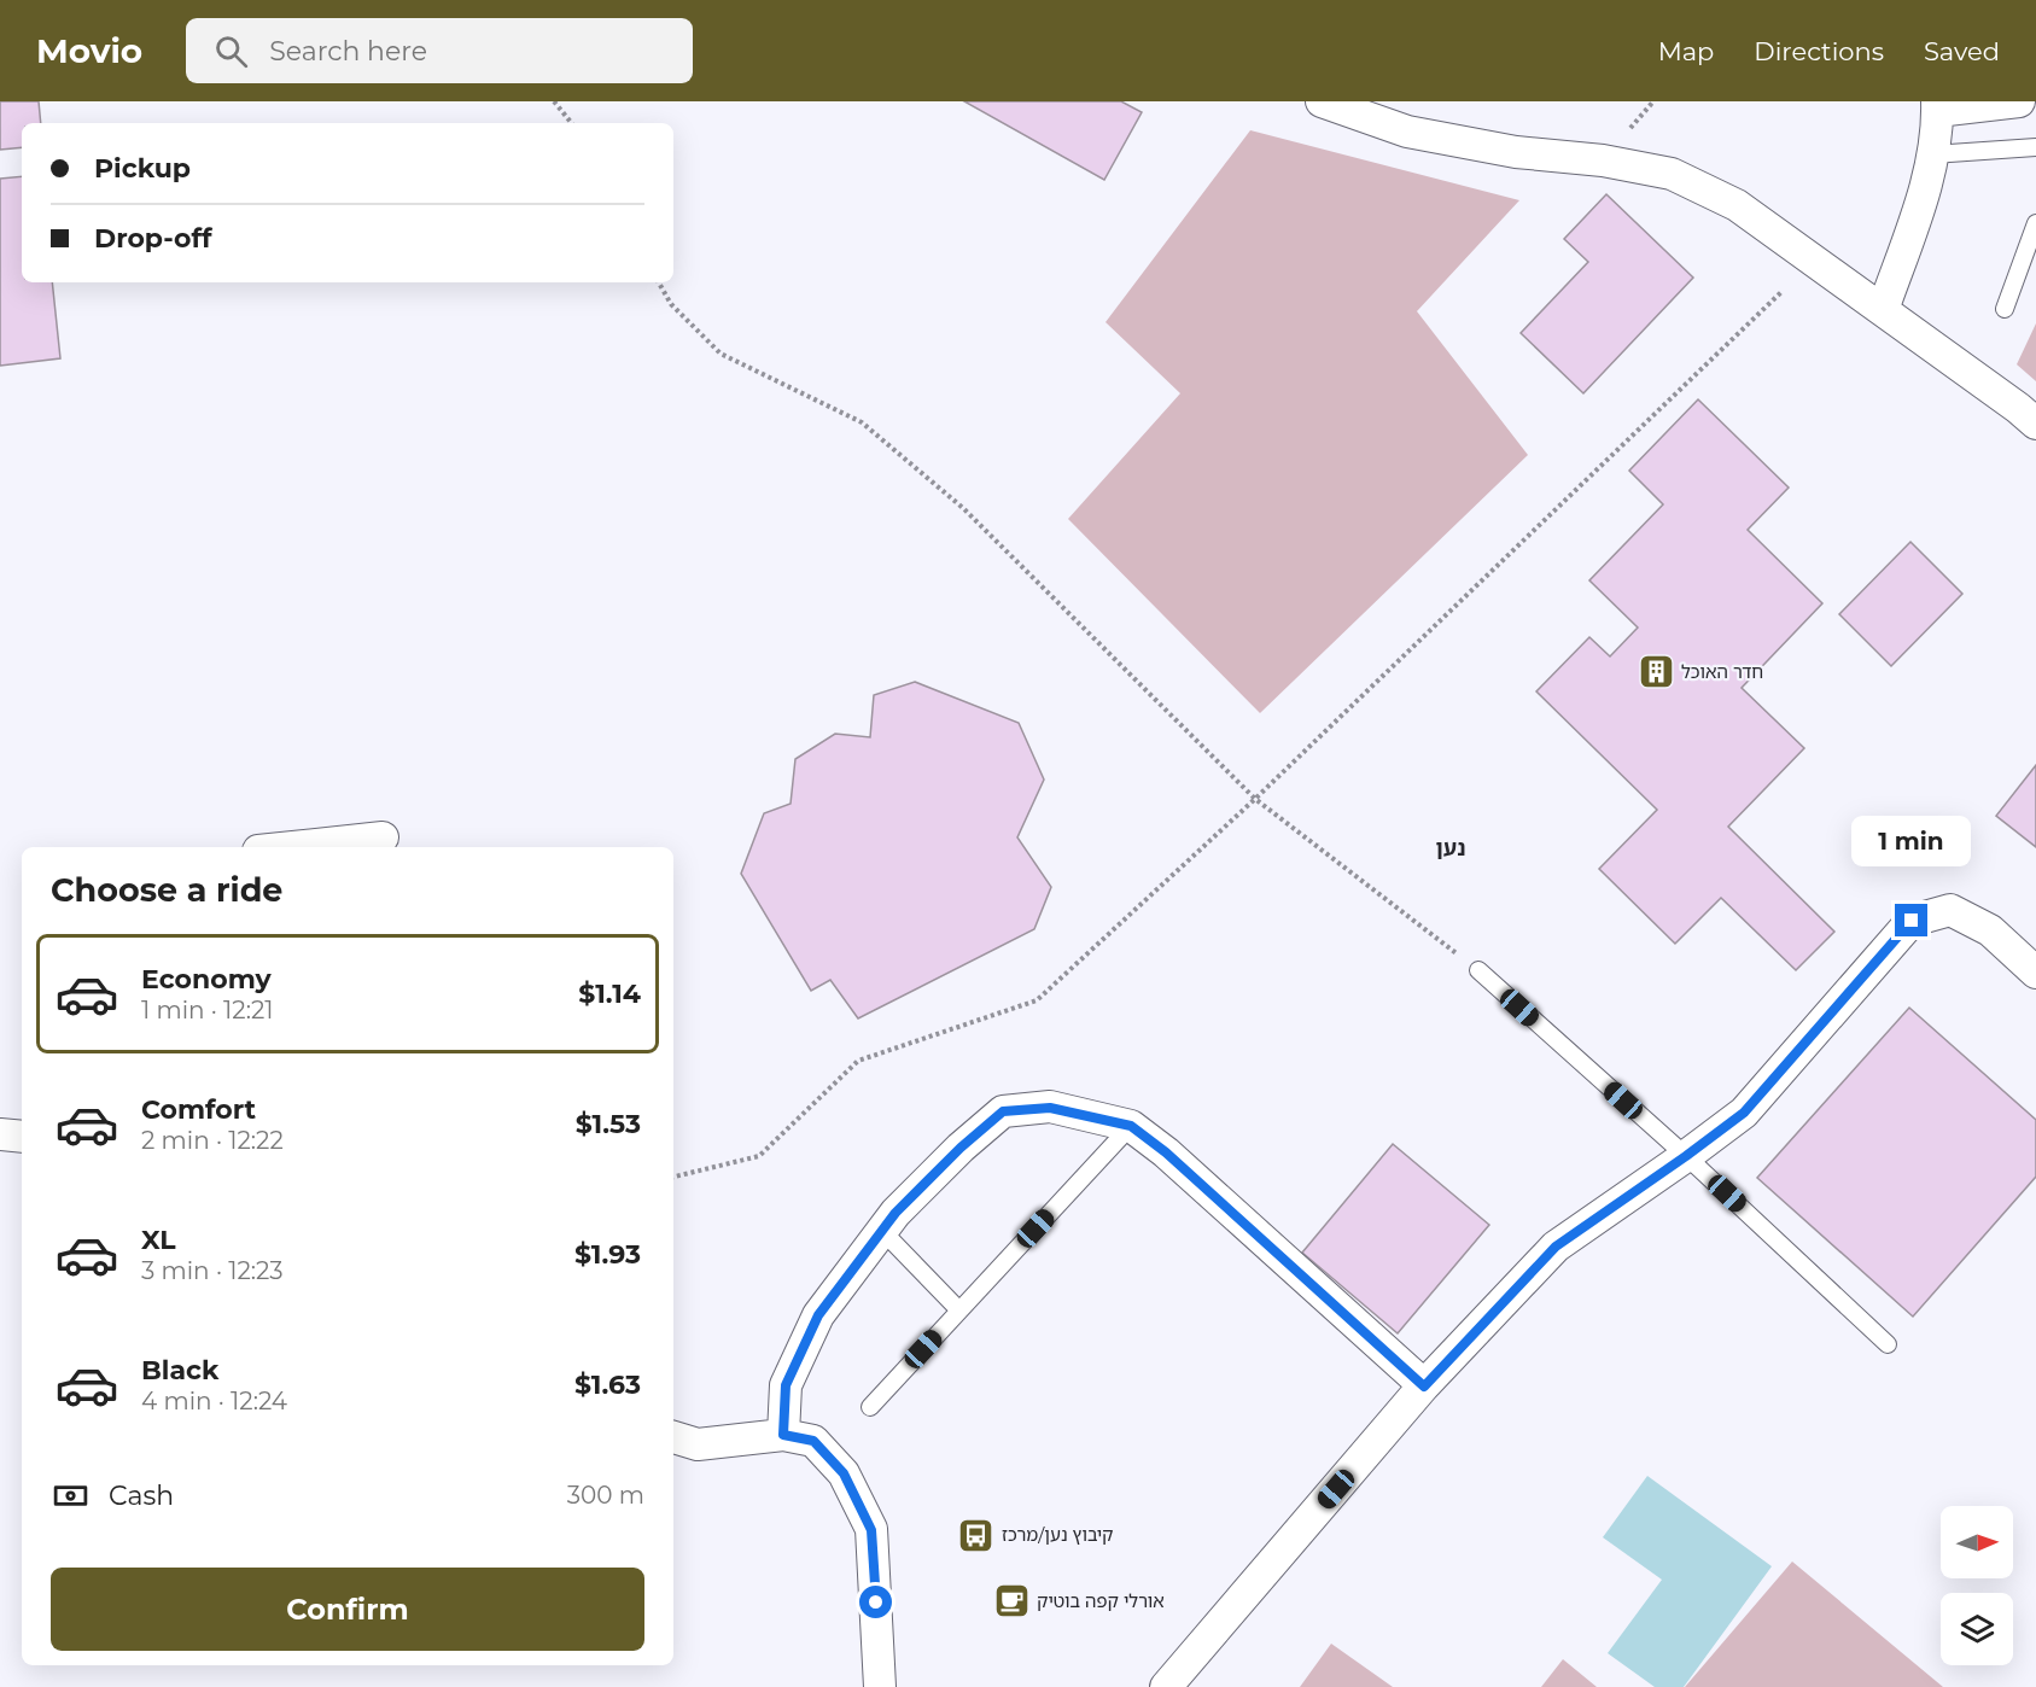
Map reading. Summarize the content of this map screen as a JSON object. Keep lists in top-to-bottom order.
{
  "districts": ["נען"],
  "places": {
    "building": ["חדר האוכל"],
    "bus stop": ["קיבוץ נען/מרכז"],
    "cafe": ["אורלי קפה בוטיק"]
  },
  "north": "right",
  "page": {
    "header": "Movio",
    "search": "Search here",
    "nav": ["Map", "Directions", "Saved"],
    "banner": ["Pickup", "Drop-off"],
    "bubble": "1 min",
    "heading": "Choose a ride",
    "list": [
      {
        "name": "Economy",
        "note": "1 min · 12:21",
        "value": "$1.14"
      },
      {
        "name": "Comfort",
        "note": "2 min · 12:22",
        "value": "$1.53"
      },
      {
        "name": "XL",
        "note": "3 min · 12:23",
        "value": "$1.93"
      },
      {
        "name": "Black",
        "note": "4 min · 12:24",
        "value": "$1.63"
      }
    ],
    "pay": ["Cash", "300 m"],
    "buttons": "Confirm"
  }
}
